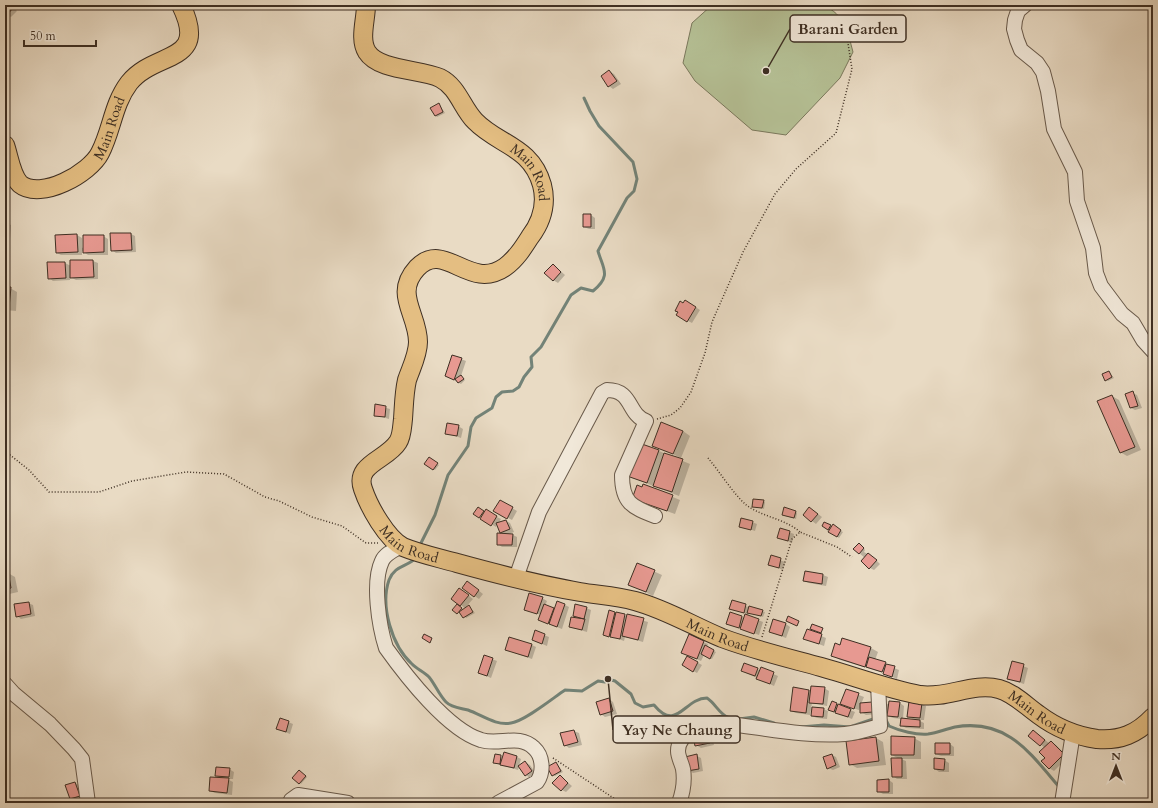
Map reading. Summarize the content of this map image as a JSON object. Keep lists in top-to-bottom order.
{
  "streets": {
    "main road": ["Main Road"]
  },
  "places": ["Barani Garden", "Yay Ne Chaung"],
  "scale_bar": "50 m",
  "north": "top"
}
